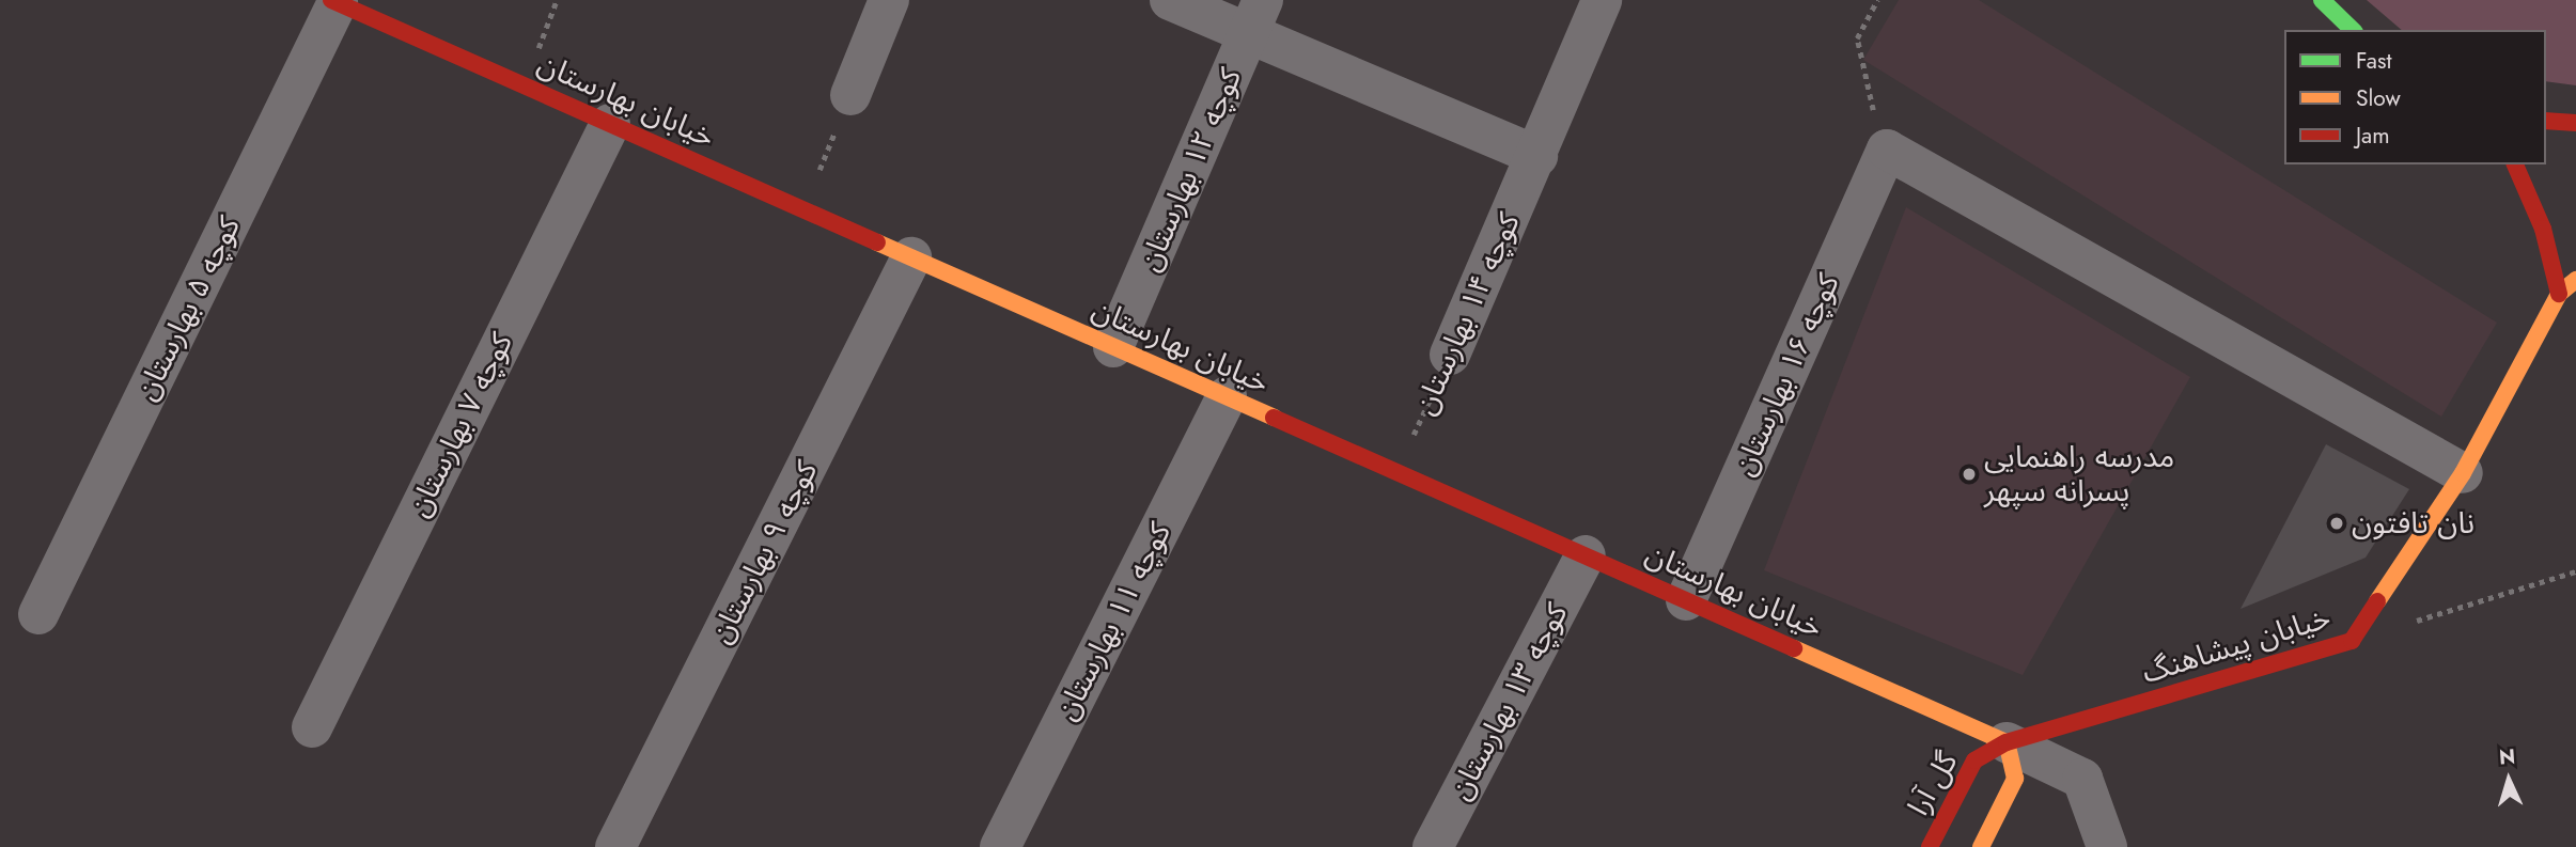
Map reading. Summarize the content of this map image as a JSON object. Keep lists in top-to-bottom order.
{
  "streets": {
    "street": [
      "خیابان بهارستان",
      "کوچه ۱۲ بهارستان",
      "کوچه ۵ بهارستان",
      "کوچه ۱۴ بهارستان",
      "کوچه ۱۶ بهارستان",
      "کوچه ۷ بهارستان",
      "کوچه ۹ بهارستان",
      "کوچه ۱۱ بهارستان",
      "خیابان پیشاهنگ",
      "کوچه ۱۳ بهارستان",
      "گل آرا"
    ]
  },
  "crossings": [
    ["خیابان بهارستان", "کوچه ۱۲ بهارستان"],
    ["خیابان بهارستان", "کوچه ۵ بهارستان"],
    ["خیابان بهارستان", "کوچه ۱۴ بهارستان"],
    ["خیابان بهارستان", "کوچه ۱۶ بهارستان"],
    ["خیابان بهارستان", "کوچه ۷ بهارستان"],
    ["خیابان بهارستان", "کوچه ۹ بهارستان"],
    ["خیابان بهارستان", "کوچه ۱۱ بهارستان"],
    ["خیابان بهارستان", "خیابان پیشاهنگ"],
    ["خیابان بهارستان", "کوچه ۱۳ بهارستان"],
    ["خیابان بهارستان", "گل آرا"],
    ["خیابان پیشاهنگ", "گل آرا"]
  ],
  "places": ["مدرسه راهنمایی پسرانه سپهر", "نان تافتون"],
  "legend": ["Fast", "Slow", "Jam"],
  "north": "top"
}
